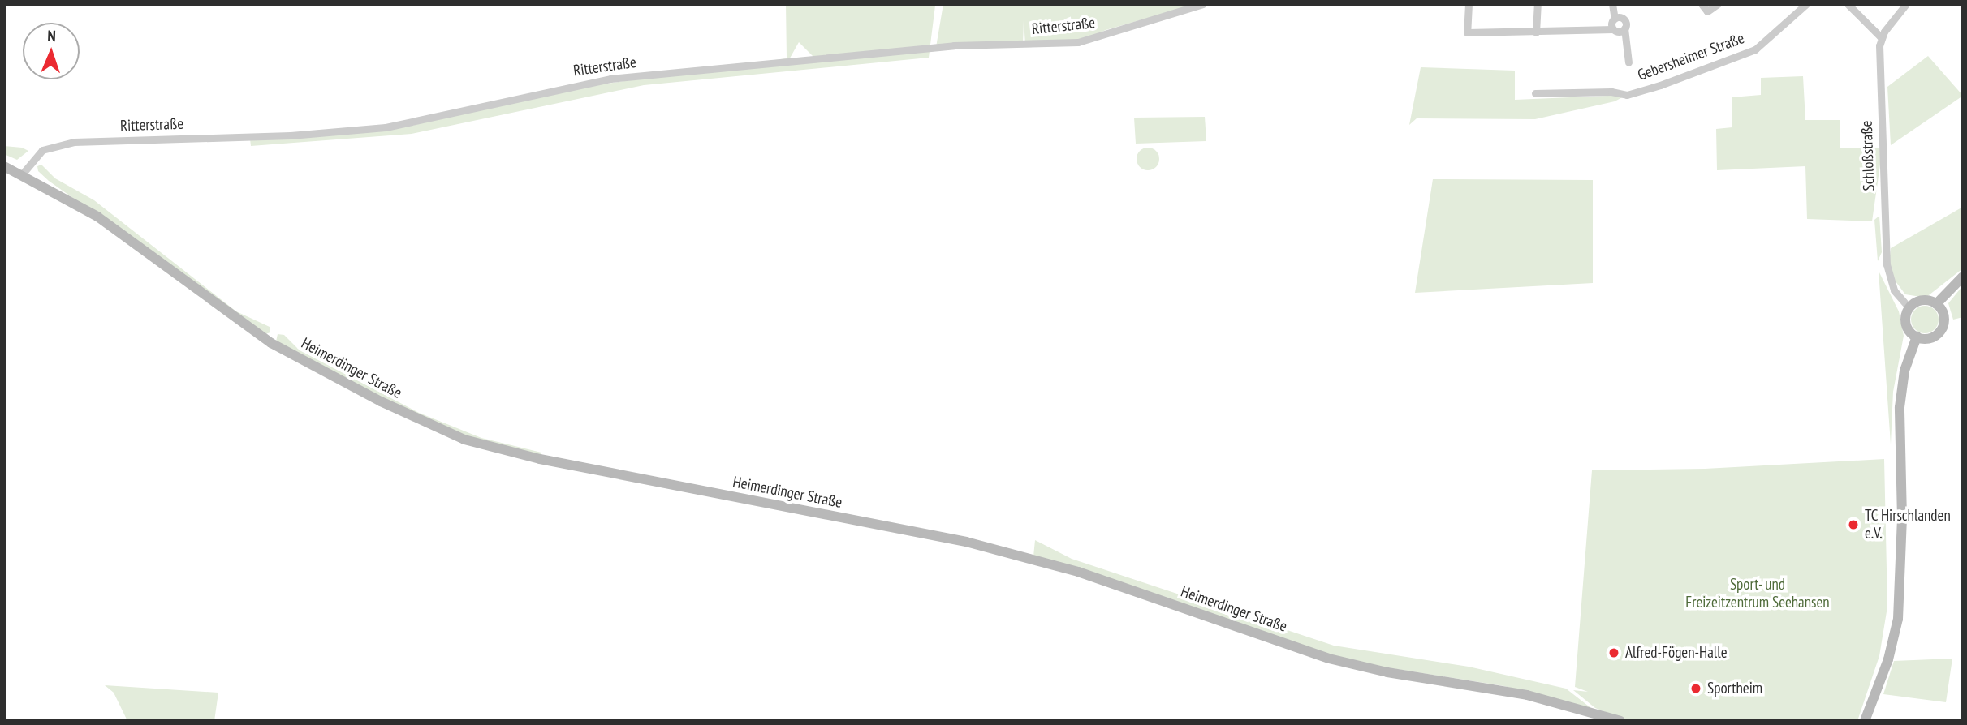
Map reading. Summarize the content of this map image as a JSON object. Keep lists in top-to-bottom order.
{
  "streets": {
    "main road": ["Heimerdinger Straße"],
    "street": ["Ritterstraße", "Gebersheimer Straße", "Schloßstraße"]
  },
  "crossings": [
    ["Ritterstraße", "Heimerdinger Straße"]
  ],
  "parks": ["Sport- und Freizeitzentrum Seehansen"],
  "places": ["TC Hirschlanden e.V.", "Alfred-Fögen-Halle", "Sportheim"],
  "north": "top"
}
